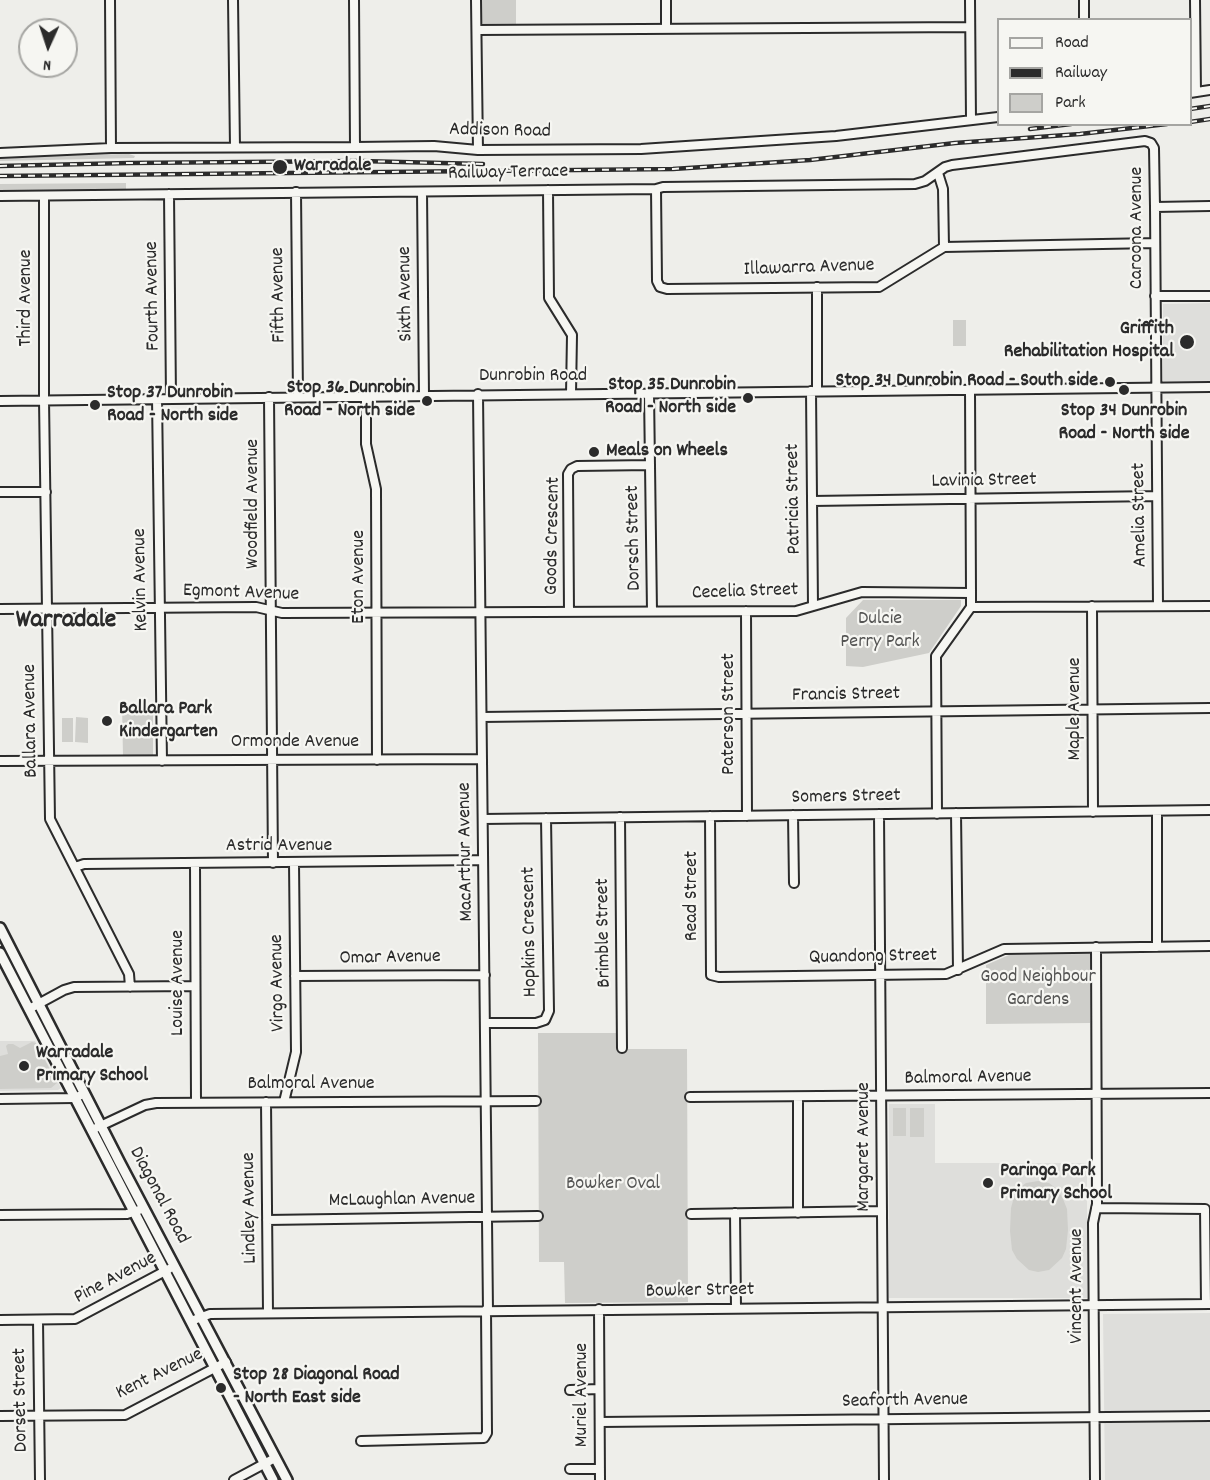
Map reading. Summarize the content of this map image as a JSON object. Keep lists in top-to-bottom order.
{
  "streets": {
    "main road": ["Diagonal Road"],
    "street": [
      "Addison Road",
      "Railway Terrace",
      "Caroona Avenue",
      "Illawarra Avenue",
      "Sixth Avenue",
      "Fifth Avenue",
      "Fourth Avenue",
      "Third Avenue",
      "Dunrobin Road",
      "Lavinia Street",
      "Patricia Street",
      "Woodfield Avenue",
      "Amelia Street",
      "Goods Crescent",
      "Dorsch Street",
      "Eton Avenue",
      "Kelvin Avenue",
      "Cecelia Street",
      "Egmont Avenue",
      "Francis Street",
      "Maple Avenue",
      "Paterson Street",
      "Ballara Avenue",
      "Ormonde Avenue",
      "Somers Street",
      "Astrid Avenue",
      "MacArthur Avenue",
      "Read Street",
      "Hopkins Crescent",
      "Brimble Street",
      "Quandong Street",
      "Omar Avenue",
      "Louise Avenue",
      "Virgo Avenue",
      "Balmoral Avenue",
      "Margaret Avenue",
      "McLaughlan Avenue",
      "Lindley Avenue",
      "Pine Avenue",
      "Vincent Avenue",
      "Bowker Street",
      "Kent Avenue",
      "Muriel Avenue",
      "Dorset Street",
      "Seaforth Avenue"
    ]
  },
  "crossings": [
    ["Railway Terrace", "Caroona Avenue"],
    ["Railway Terrace", "Illawarra Avenue"],
    ["Railway Terrace", "Sixth Avenue"],
    ["Railway Terrace", "Fifth Avenue"],
    ["Railway Terrace", "Fourth Avenue"],
    ["Railway Terrace", "Third Avenue"],
    ["Caroona Avenue", "Dunrobin Road"],
    ["Caroona Avenue", "Amelia Street"],
    ["Illawarra Avenue", "Patricia Street"],
    ["Sixth Avenue", "Dunrobin Road"],
    ["Fifth Avenue", "Dunrobin Road"],
    ["Fourth Avenue", "Dunrobin Road"],
    ["Third Avenue", "Dunrobin Road"],
    ["Third Avenue", "Ballara Avenue"],
    ["Dunrobin Road", "Patricia Street"],
    ["Dunrobin Road", "Woodfield Avenue"],
    ["Dunrobin Road", "Amelia Street"],
    ["Dunrobin Road", "Dorsch Street"],
    ["Dunrobin Road", "Eton Avenue"],
    ["Dunrobin Road", "Kelvin Avenue"],
    ["Dunrobin Road", "Ballara Avenue"],
    ["Dunrobin Road", "MacArthur Avenue"],
    ["Lavinia Street", "Patricia Street"],
    ["Lavinia Street", "Amelia Street"],
    ["Patricia Street", "Cecelia Street"],
    ["Woodfield Avenue", "Egmont Avenue"],
    ["Woodfield Avenue", "Ormonde Avenue"],
    ["Woodfield Avenue", "Astrid Avenue"],
    ["Goods Crescent", "Dorsch Street"],
    ["Goods Crescent", "Cecelia Street"],
    ["Dorsch Street", "Cecelia Street"],
    ["Eton Avenue", "Egmont Avenue"],
    ["Eton Avenue", "Ormonde Avenue"],
    ["Kelvin Avenue", "Egmont Avenue"],
    ["Kelvin Avenue", "Ormonde Avenue"],
    ["Cecelia Street", "Egmont Avenue"],
    ["Cecelia Street", "Paterson Street"],
    ["Cecelia Street", "MacArthur Avenue"],
    ["Egmont Avenue", "Ballara Avenue"],
    ["Egmont Avenue", "MacArthur Avenue"],
    ["Francis Street", "Maple Avenue"],
    ["Francis Street", "Paterson Street"],
    ["Francis Street", "MacArthur Avenue"],
    ["Maple Avenue", "Somers Street"],
    ["Paterson Street", "Somers Street"],
    ["Ballara Avenue", "Ormonde Avenue"],
    ["Ballara Avenue", "Astrid Avenue"],
    ["Ormonde Avenue", "MacArthur Avenue"],
    ["Somers Street", "MacArthur Avenue"],
    ["Somers Street", "Read Street"],
    ["Somers Street", "Hopkins Crescent"],
    ["Somers Street", "Brimble Street"],
    ["Somers Street", "Margaret Avenue"],
    ["Astrid Avenue", "MacArthur Avenue"],
    ["Astrid Avenue", "Louise Avenue"],
    ["Astrid Avenue", "Virgo Avenue"],
    ["MacArthur Avenue", "Hopkins Crescent"],
    ["MacArthur Avenue", "Omar Avenue"],
    ["MacArthur Avenue", "Balmoral Avenue"],
    ["MacArthur Avenue", "McLaughlan Avenue"],
    ["MacArthur Avenue", "Bowker Street"],
    ["Read Street", "Quandong Street"],
    ["Quandong Street", "Margaret Avenue"],
    ["Quandong Street", "Vincent Avenue"],
    ["Omar Avenue", "Virgo Avenue"],
    ["Louise Avenue", "Balmoral Avenue"],
    ["Virgo Avenue", "Balmoral Avenue"],
    ["Balmoral Avenue", "Margaret Avenue"],
    ["Balmoral Avenue", "Diagonal Road"],
    ["Balmoral Avenue", "Lindley Avenue"],
    ["Balmoral Avenue", "Vincent Avenue"],
    ["Margaret Avenue", "Bowker Street"],
    ["Margaret Avenue", "Seaforth Avenue"],
    ["Diagonal Road", "Pine Avenue"],
    ["Diagonal Road", "Bowker Street"],
    ["Diagonal Road", "Kent Avenue"],
    ["McLaughlan Avenue", "Lindley Avenue"],
    ["Lindley Avenue", "Bowker Street"],
    ["Pine Avenue", "Dorset Street"],
    ["Vincent Avenue", "Bowker Street"],
    ["Vincent Avenue", "Seaforth Avenue"],
    ["Bowker Street", "Muriel Avenue"],
    ["Kent Avenue", "Dorset Street"],
    ["Muriel Avenue", "Seaforth Avenue"]
  ],
  "districts": ["Warradale"],
  "parks": ["Dulcie Perry Park", "Good Neighbour Gardens", "Bowker Oval"],
  "places": [
    "Warradale",
    "Griffith Rehabilitation Hospital",
    "Stop 34 Dunrobin Road - South side",
    "Stop 34 Dunrobin Road - North side",
    "Stop 35 Dunrobin Road - North side",
    "Stop 36 Dunrobin Road - North side",
    "Stop 37 Dunrobin Road - North side",
    "Meals on Wheels",
    "Ballara Park Kindergarten",
    "Warradale Primary School",
    "Paringa Park Primary School",
    "Stop 28 Diagonal Road - North East side"
  ],
  "legend": ["Road", "Railway", "Park"],
  "north": "bottom"
}
